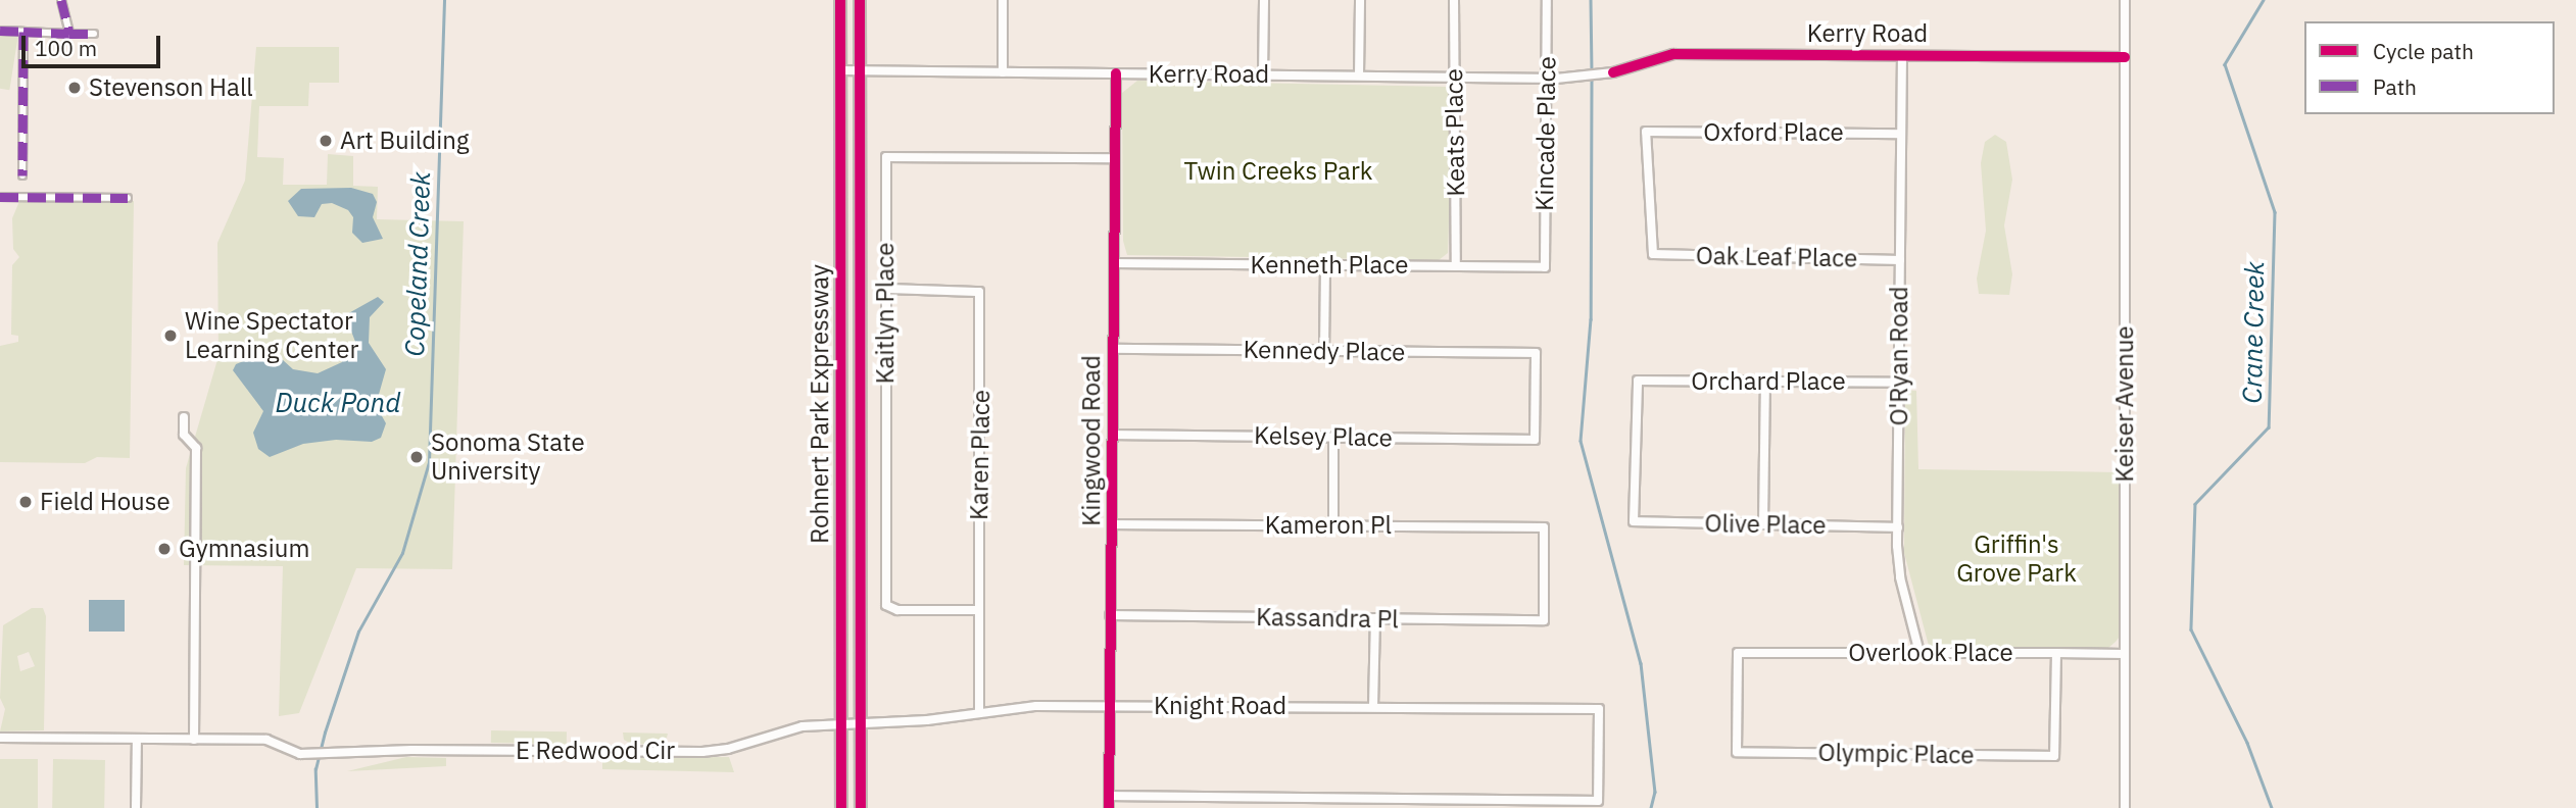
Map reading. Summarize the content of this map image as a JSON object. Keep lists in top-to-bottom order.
{
  "streets": {
    "main road": ["Rohnert Park Expressway"],
    "street": [
      "Kerry Road",
      "Keats Place",
      "Oxford Place",
      "Kincade Place",
      "Oak Leaf Place",
      "Kenneth Place",
      "Kaitlyn Place",
      "Kennedy Place",
      "O'Ryan Road",
      "Orchard Place",
      "Keiser Avenue",
      "Kelsey Place",
      "Kingwood Road",
      "Karen Place",
      "Olive Place",
      "Kameron Pl",
      "Kassandra Pl",
      "Overlook Place",
      "Knight Road",
      "E Redwood Cir",
      "Olympic Place"
    ]
  },
  "crossings": [
    ["Kerry Road", "Keats Place"],
    ["Kerry Road", "Kincade Place"],
    ["Kerry Road", "O'Ryan Road"],
    ["Kerry Road", "Rohnert Park Expressway"],
    ["Kerry Road", "Keiser Avenue"],
    ["Kerry Road", "Kingwood Road"],
    ["Keats Place", "Kenneth Place"],
    ["Oxford Place", "Oak Leaf Place"],
    ["Oxford Place", "O'Ryan Road"],
    ["Kincade Place", "Kenneth Place"],
    ["Oak Leaf Place", "O'Ryan Road"],
    ["Kenneth Place", "Kingwood Road"],
    ["Kaitlyn Place", "Kingwood Road"],
    ["Kaitlyn Place", "Karen Place"],
    ["Kennedy Place", "Kelsey Place"],
    ["Kennedy Place", "Kingwood Road"],
    ["O'Ryan Road", "Orchard Place"],
    ["O'Ryan Road", "Olive Place"],
    ["O'Ryan Road", "Overlook Place"],
    ["Orchard Place", "Olive Place"],
    ["Rohnert Park Expressway", "Knight Road"],
    ["Rohnert Park Expressway", "E Redwood Cir"],
    ["Keiser Avenue", "Overlook Place"],
    ["Kelsey Place", "Kingwood Road"],
    ["Kingwood Road", "Kameron Pl"],
    ["Kingwood Road", "Kassandra Pl"],
    ["Kingwood Road", "Knight Road"],
    ["Karen Place", "Knight Road"],
    ["Kameron Pl", "Kassandra Pl"],
    ["Overlook Place", "Olympic Place"],
    ["Knight Road", "E Redwood Cir"]
  ],
  "water": ["Copeland Creek", "Crane Creek", "Duck Pond"],
  "parks": ["Twin Creeks Park", "Griffin's Grove Park"],
  "places": [
    "Stevenson Hall",
    "Art Building",
    "Wine Spectator Learning Center",
    "Sonoma State University",
    "Field House",
    "Gymnasium"
  ],
  "legend": ["Cycle path", "Path"],
  "scale_bar": "100 m"
}
